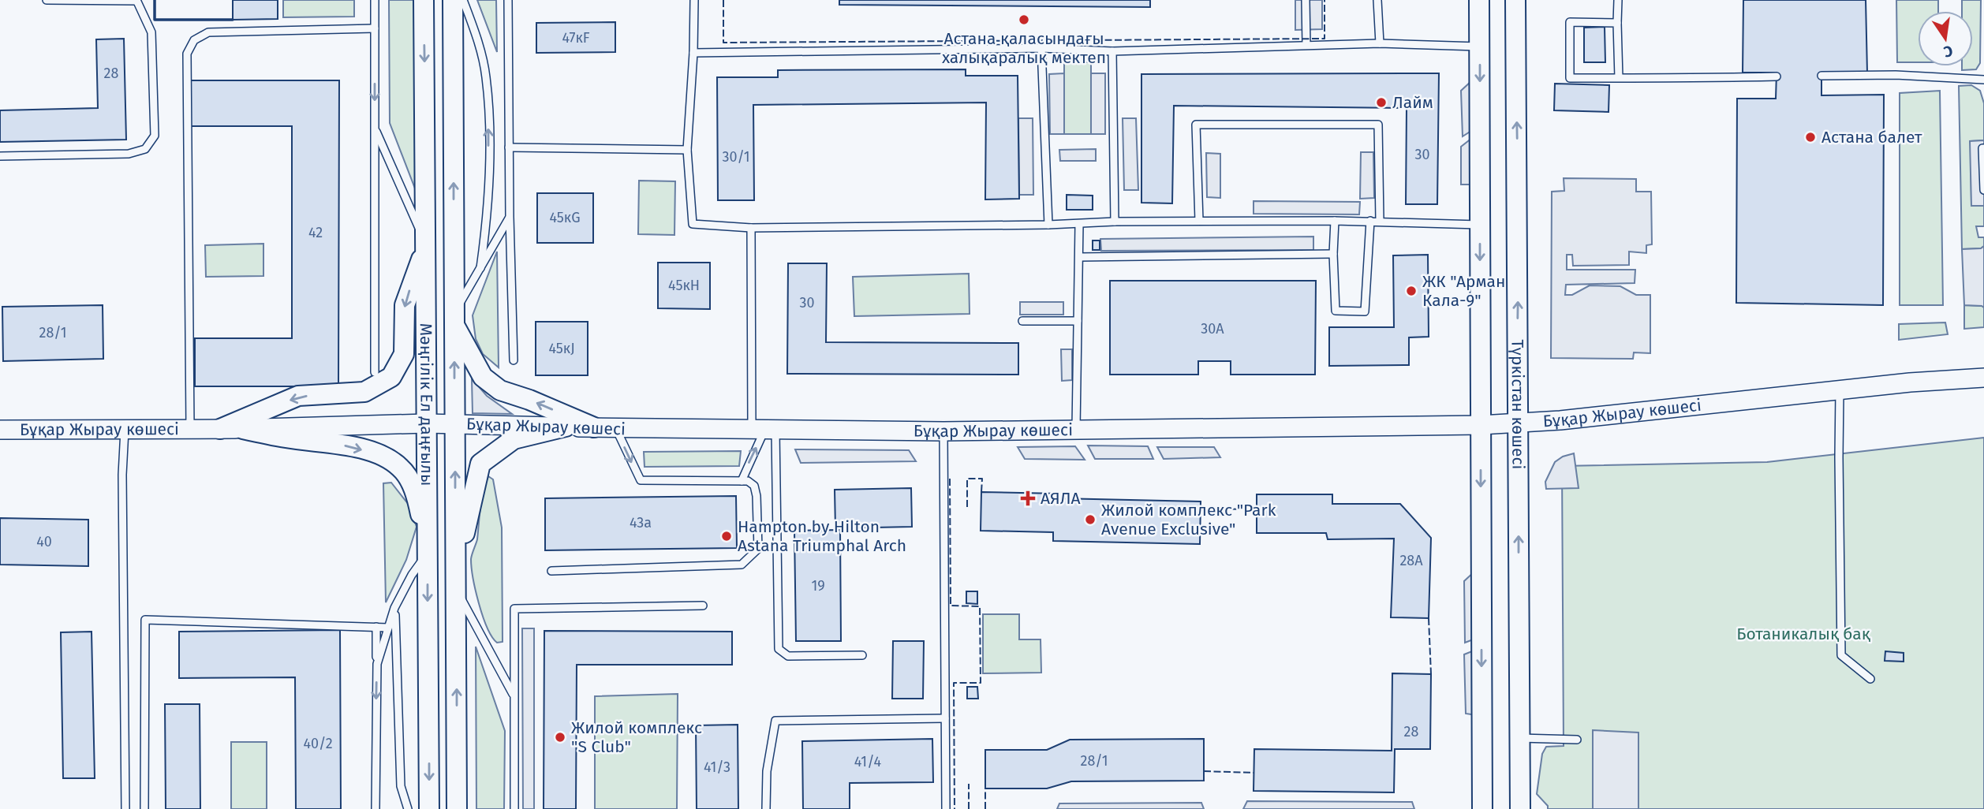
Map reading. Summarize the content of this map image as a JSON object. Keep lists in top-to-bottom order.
{
  "streets": {
    "main road": ["Мәңгілік Ел даңғылы", "Түркістан көшесі"],
    "street": ["Бұқар Жырау көшесі"]
  },
  "crossings": [
    ["Мәңгілік Ел даңғылы", "Бұқар Жырау көшесі"],
    ["Түркістан көшесі", "Бұқар Жырау көшесі"]
  ],
  "parks": ["Ботаникалық бақ"],
  "places": {
    "other": [
      "Астана қаласындағы халықаралық мектеп",
      "Лайм",
      "Астана балет",
      "ЖК \"Арман Кала-9\"",
      "Жилой комплекс \"Park Avenue Exclusive\"",
      "Hampton by Hilton Astana Triumphal Arch",
      "Жилой комплекс \"S Club\""
    ],
    "health": ["АЯЛА"]
  },
  "house_numbers": [
    "47кF",
    "28",
    "30",
    "30/1",
    "45кG",
    "42",
    "45кH",
    "30",
    "30А",
    "28/1",
    "45кJ",
    "43а",
    "40",
    "28А",
    "19",
    "28",
    "40/2",
    "28/1",
    "41/4",
    "41/3"
  ],
  "north": "bottom"
}
